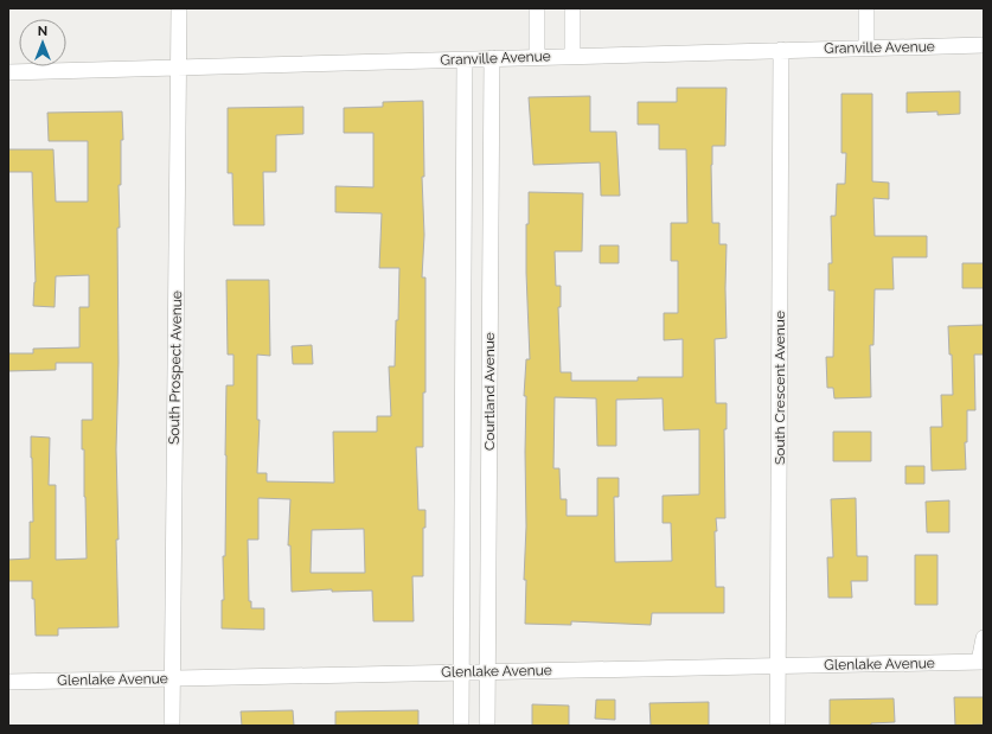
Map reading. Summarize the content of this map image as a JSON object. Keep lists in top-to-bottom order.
{
  "streets": {
    "street": [
      "Granville Avenue",
      "South Prospect Avenue",
      "South Crescent Avenue",
      "Courtland Avenue",
      "Glenlake Avenue"
    ]
  },
  "crossings": [
    ["Granville Avenue", "South Prospect Avenue"],
    ["Granville Avenue", "South Crescent Avenue"],
    ["Granville Avenue", "Courtland Avenue"],
    ["South Prospect Avenue", "Glenlake Avenue"],
    ["South Crescent Avenue", "Glenlake Avenue"],
    ["Courtland Avenue", "Glenlake Avenue"]
  ],
  "north": "top"
}
